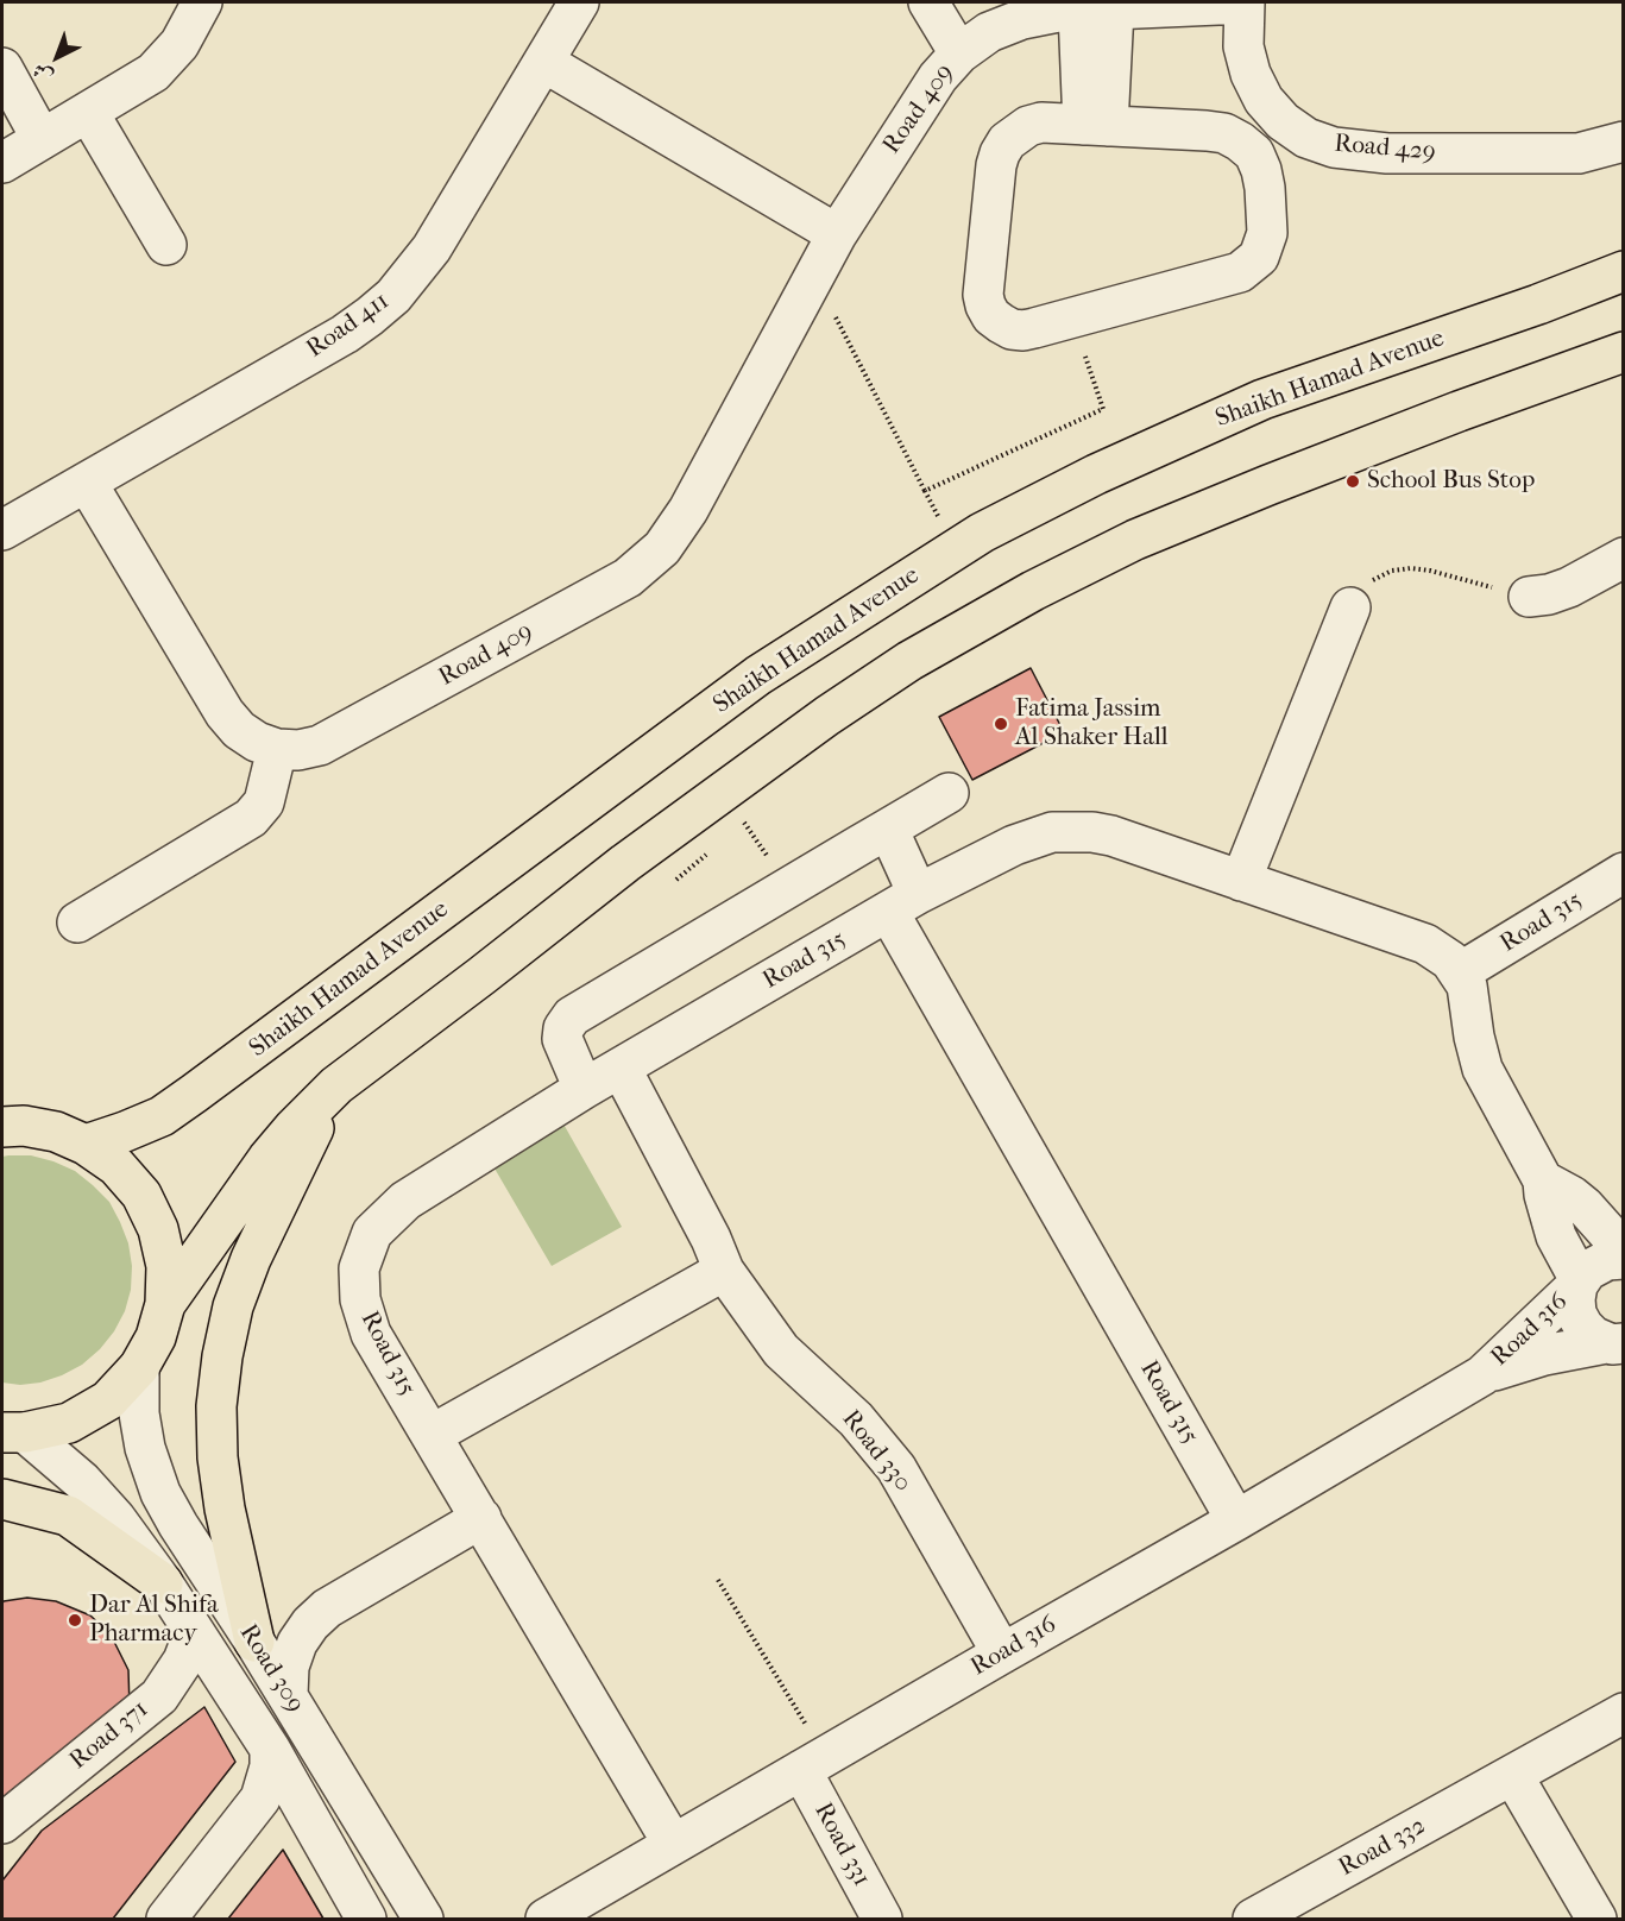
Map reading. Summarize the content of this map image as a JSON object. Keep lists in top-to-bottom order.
{
  "streets": {
    "main road": ["Shaikh Hamad Avenue"],
    "street": [
      "Road 409",
      "Road 429",
      "Road 411",
      "Road 315",
      "Road 316",
      "Road 330",
      "Road 309",
      "Road 371",
      "Road 331",
      "Road 332"
    ]
  },
  "crossings": [
    ["Road 409", "Road 429"],
    ["Road 409", "Road 411"],
    ["Road 315", "Road 316"],
    ["Road 315", "Road 330"],
    ["Road 316", "Road 330"],
    ["Road 316", "Road 331"],
    ["Road 309", "Road 371"]
  ],
  "places": ["School Bus Stop", "Fatima Jassim Al Shaker Hall", "Dar Al Shifa Pharmacy"],
  "north": "bottom left"
}
